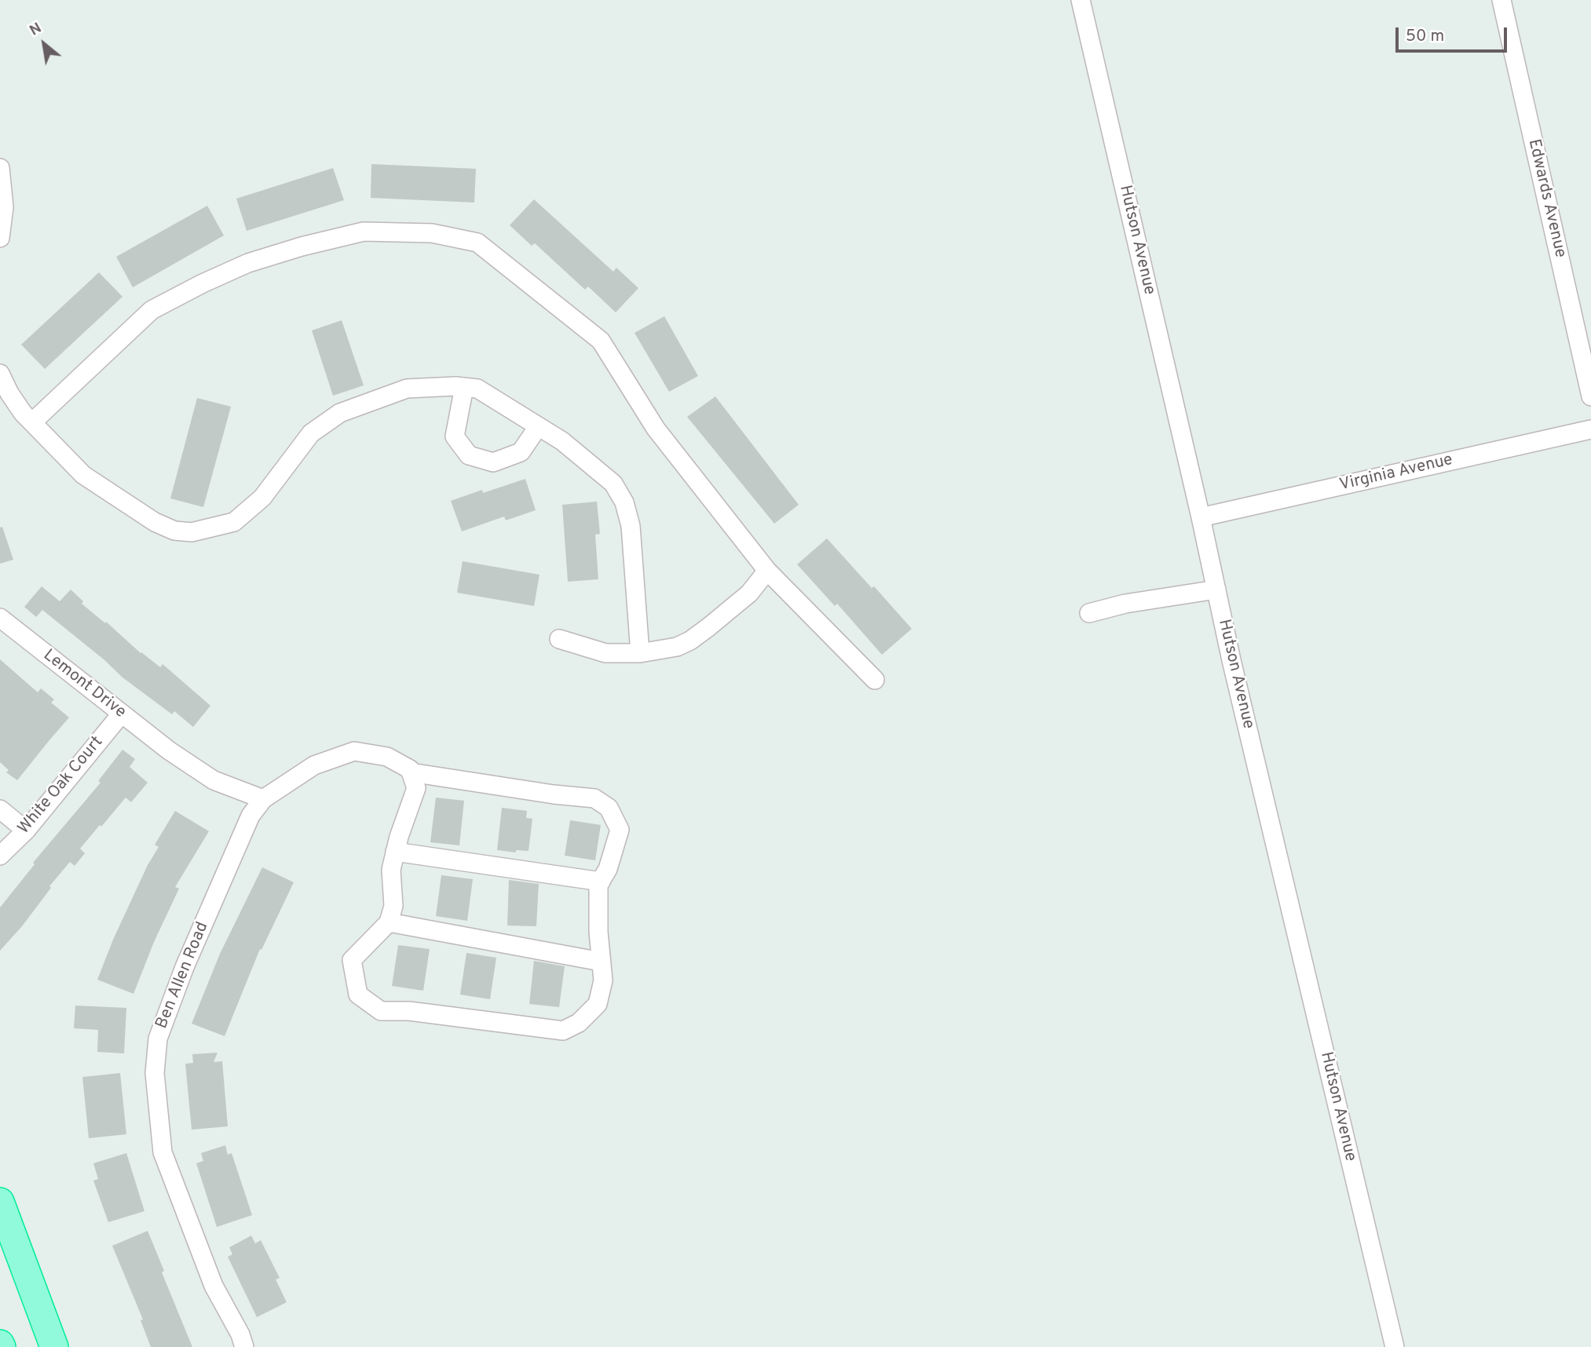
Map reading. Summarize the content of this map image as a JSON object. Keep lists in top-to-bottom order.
{
  "streets": {
    "street": [
      "Edwards Avenue",
      "Hutson Avenue",
      "Virginia Avenue",
      "Lemont Drive",
      "White Oak Court",
      "Ben Allen Road"
    ]
  },
  "crossings": [
    ["Hutson Avenue", "Virginia Avenue"],
    ["Lemont Drive", "White Oak Court"],
    ["Lemont Drive", "Ben Allen Road"]
  ],
  "scale_bar": "50 m",
  "north": "top left"
}
